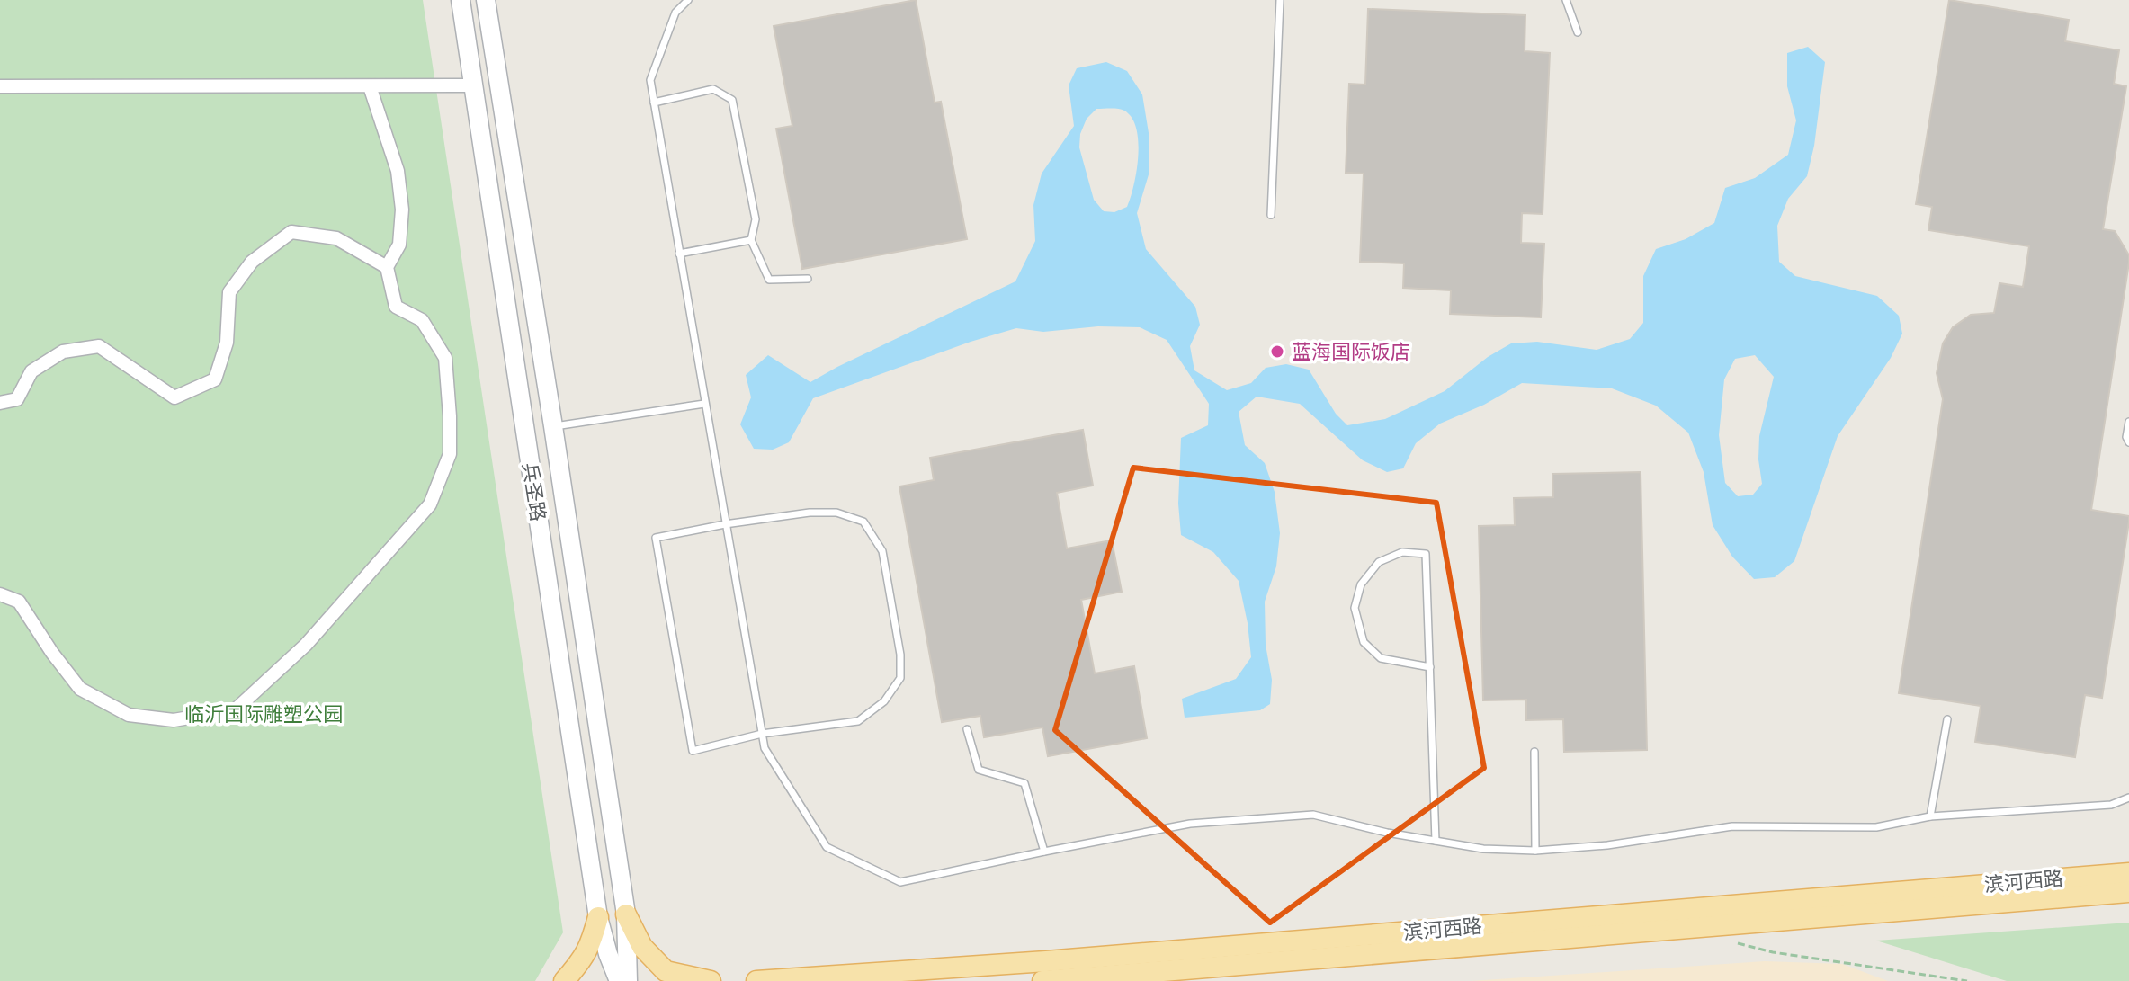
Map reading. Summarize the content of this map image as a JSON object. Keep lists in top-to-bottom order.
{
  "streets": {
    "main road": ["兵圣路", "滨河西路"]
  },
  "parks": ["临沂国际雕塑公园"],
  "places": ["蓝海国际饭店"]
}
